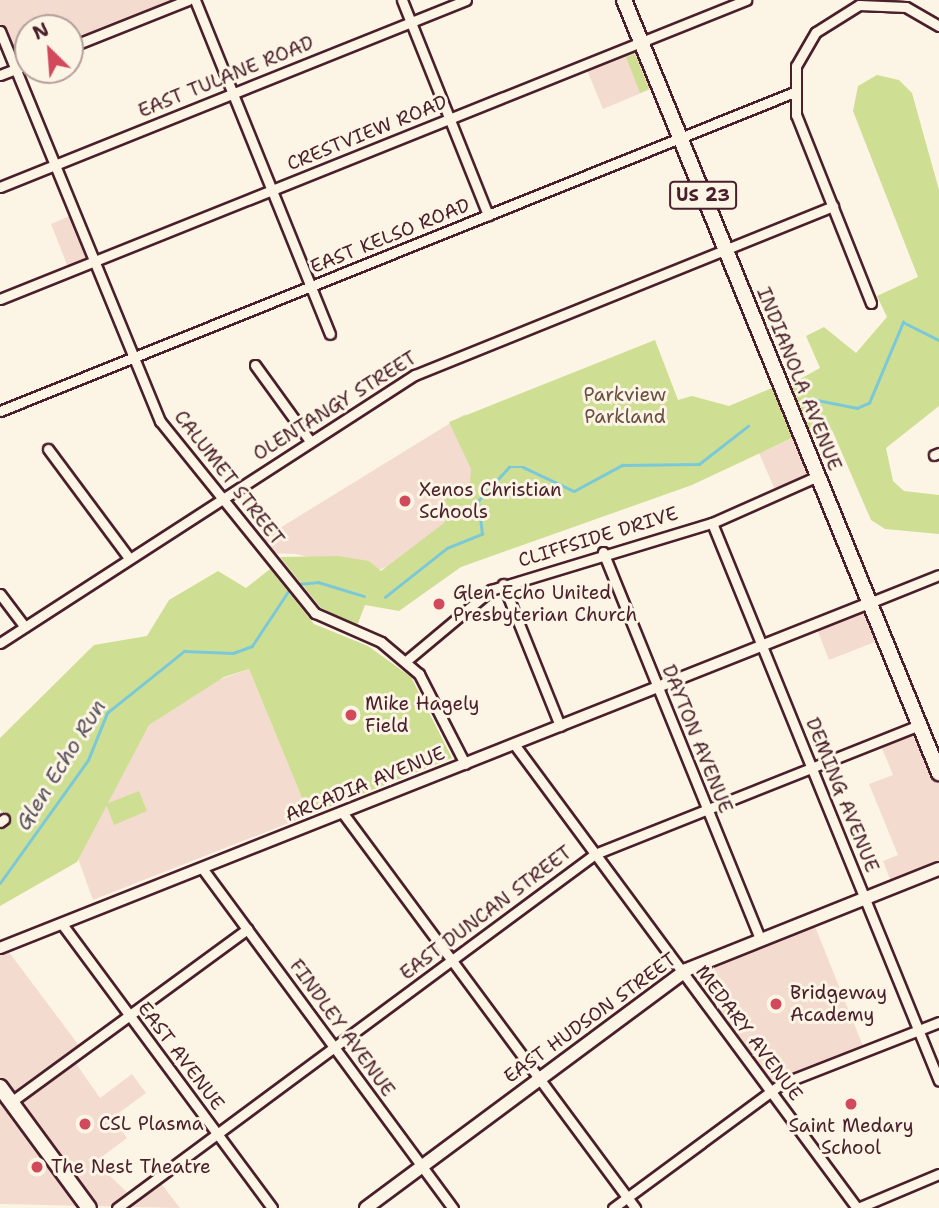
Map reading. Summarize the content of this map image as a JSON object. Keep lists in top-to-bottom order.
{
  "streets": {
    "main road": ["US 23", "INDIANOLA AVENUE", "EAST HUDSON STREET"],
    "street": [
      "EAST TULANE ROAD",
      "CRESTVIEW ROAD",
      "EAST KELSO ROAD",
      "OLENTANGY STREET",
      "CALUMET STREET",
      "CLIFFSIDE DRIVE",
      "DAYTON AVENUE",
      "ARCADIA AVENUE",
      "DEMING AVENUE",
      "EAST DUNCAN STREET",
      "FINDLEY AVENUE",
      "MEDARY AVENUE",
      "EAST AVENUE"
    ]
  },
  "crossings": [
    ["EAST TULANE ROAD", "CALUMET STREET"],
    ["CRESTVIEW ROAD", "INDIANOLA AVENUE"],
    ["CRESTVIEW ROAD", "CALUMET STREET"],
    ["EAST KELSO ROAD", "INDIANOLA AVENUE"],
    ["EAST KELSO ROAD", "CALUMET STREET"],
    ["INDIANOLA AVENUE", "OLENTANGY STREET"],
    ["INDIANOLA AVENUE", "CLIFFSIDE DRIVE"],
    ["INDIANOLA AVENUE", "ARCADIA AVENUE"],
    ["INDIANOLA AVENUE", "EAST DUNCAN STREET"],
    ["OLENTANGY STREET", "CALUMET STREET"],
    ["CALUMET STREET", "CLIFFSIDE DRIVE"],
    ["CALUMET STREET", "ARCADIA AVENUE"],
    ["CLIFFSIDE DRIVE", "DAYTON AVENUE"],
    ["CLIFFSIDE DRIVE", "DEMING AVENUE"],
    ["DAYTON AVENUE", "ARCADIA AVENUE"],
    ["DAYTON AVENUE", "EAST DUNCAN STREET"],
    ["DAYTON AVENUE", "EAST HUDSON STREET"],
    ["ARCADIA AVENUE", "DEMING AVENUE"],
    ["ARCADIA AVENUE", "FINDLEY AVENUE"],
    ["ARCADIA AVENUE", "MEDARY AVENUE"],
    ["ARCADIA AVENUE", "EAST AVENUE"],
    ["DEMING AVENUE", "EAST DUNCAN STREET"],
    ["DEMING AVENUE", "EAST HUDSON STREET"],
    ["EAST DUNCAN STREET", "FINDLEY AVENUE"],
    ["EAST DUNCAN STREET", "MEDARY AVENUE"],
    ["EAST DUNCAN STREET", "EAST AVENUE"],
    ["EAST HUDSON STREET", "FINDLEY AVENUE"],
    ["EAST HUDSON STREET", "MEDARY AVENUE"]
  ],
  "water": ["Glen Echo Run"],
  "parks": ["Parkview Parkland"],
  "places": [
    "Xenos Christian Schools",
    "Glen Echo United Presbyterian Church",
    "Mike Hagely Field",
    "Bridgeway Academy",
    "Saint Medary School",
    "CSL Plasma",
    "The Nest Theatre"
  ],
  "north": "top left"
}
